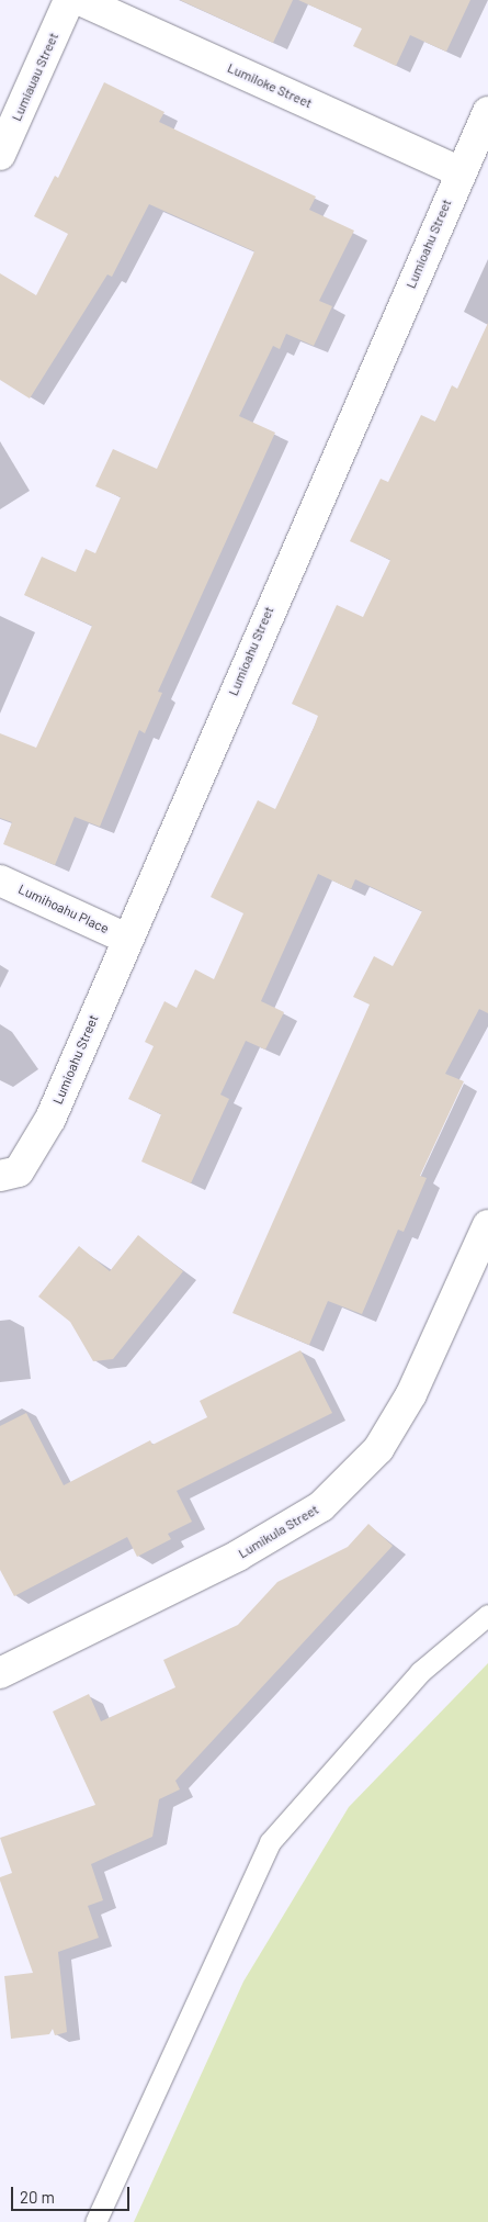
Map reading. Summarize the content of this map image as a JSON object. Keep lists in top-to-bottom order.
{
  "streets": {
    "street": [
      "Lumiauau Street",
      "Lumiloke Street",
      "Lumioahu Street",
      "Lumihoahu Place",
      "Lumikula Street"
    ]
  },
  "crossings": [
    ["Lumiloke Street", "Lumioahu Street"],
    ["Lumioahu Street", "Lumihoahu Place"]
  ],
  "scale_bar": "20 m"
}
